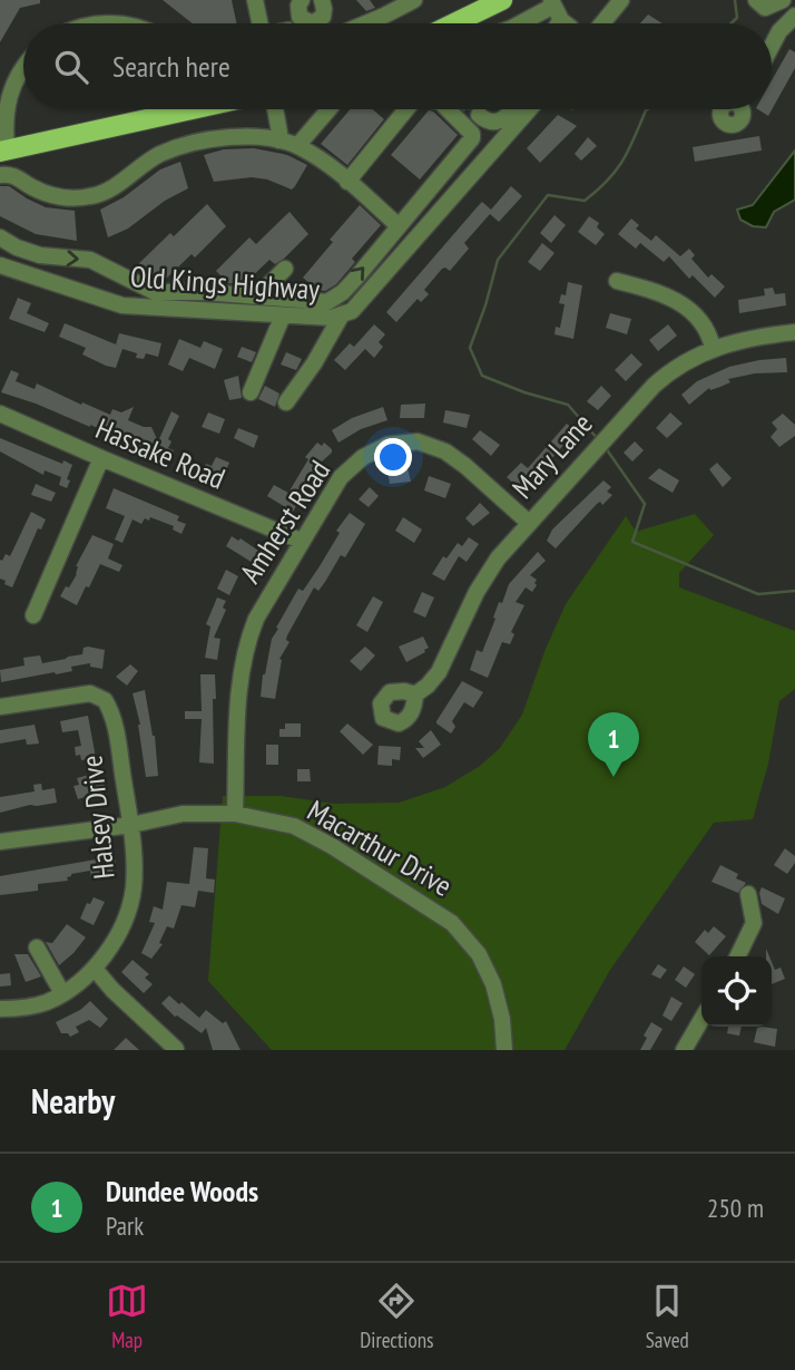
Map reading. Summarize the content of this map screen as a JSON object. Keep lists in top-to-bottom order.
{
  "streets": {
    "street": [
      "Old Kings Highway",
      "Hassake Road",
      "Mary Lane",
      "Amherst Road",
      "Halsey Drive",
      "Macarthur Drive"
    ]
  },
  "crossings": [
    ["Hassake Road", "Amherst Road"],
    ["Mary Lane", "Amherst Road"],
    ["Amherst Road", "Macarthur Drive"],
    ["Halsey Drive", "Macarthur Drive"]
  ],
  "page": {
    "search": "Search here",
    "pins": "1",
    "heading": "Nearby",
    "list": [
      {
        "mark": "1",
        "name": "Dundee Woods",
        "note": "Park",
        "value": "250 m"
      }
    ],
    "nav": ["Map", "Directions", "Saved"]
  }
}
